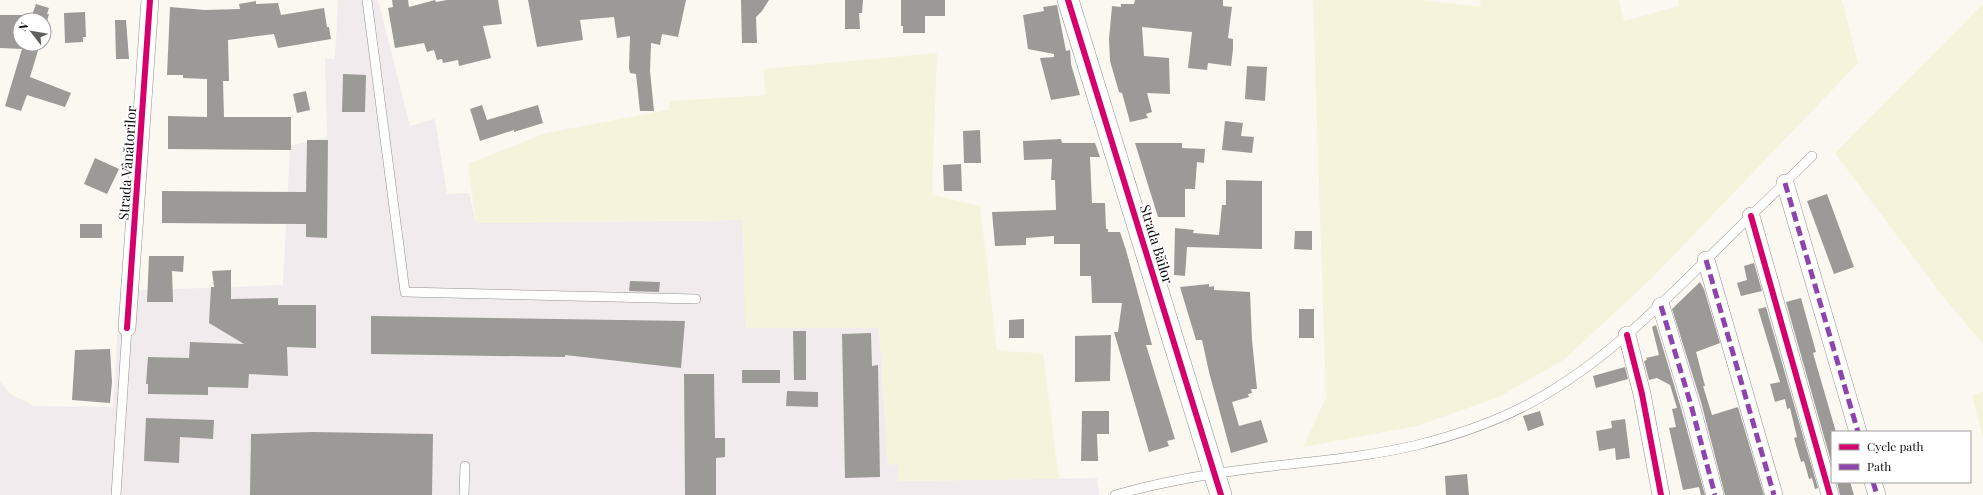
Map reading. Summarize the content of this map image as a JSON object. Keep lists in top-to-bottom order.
{
  "streets": {
    "street": ["Strada Vânătorilor", "Strada Băilor"]
  },
  "legend": ["Cycle path", "Path"],
  "north": "top left"
}
